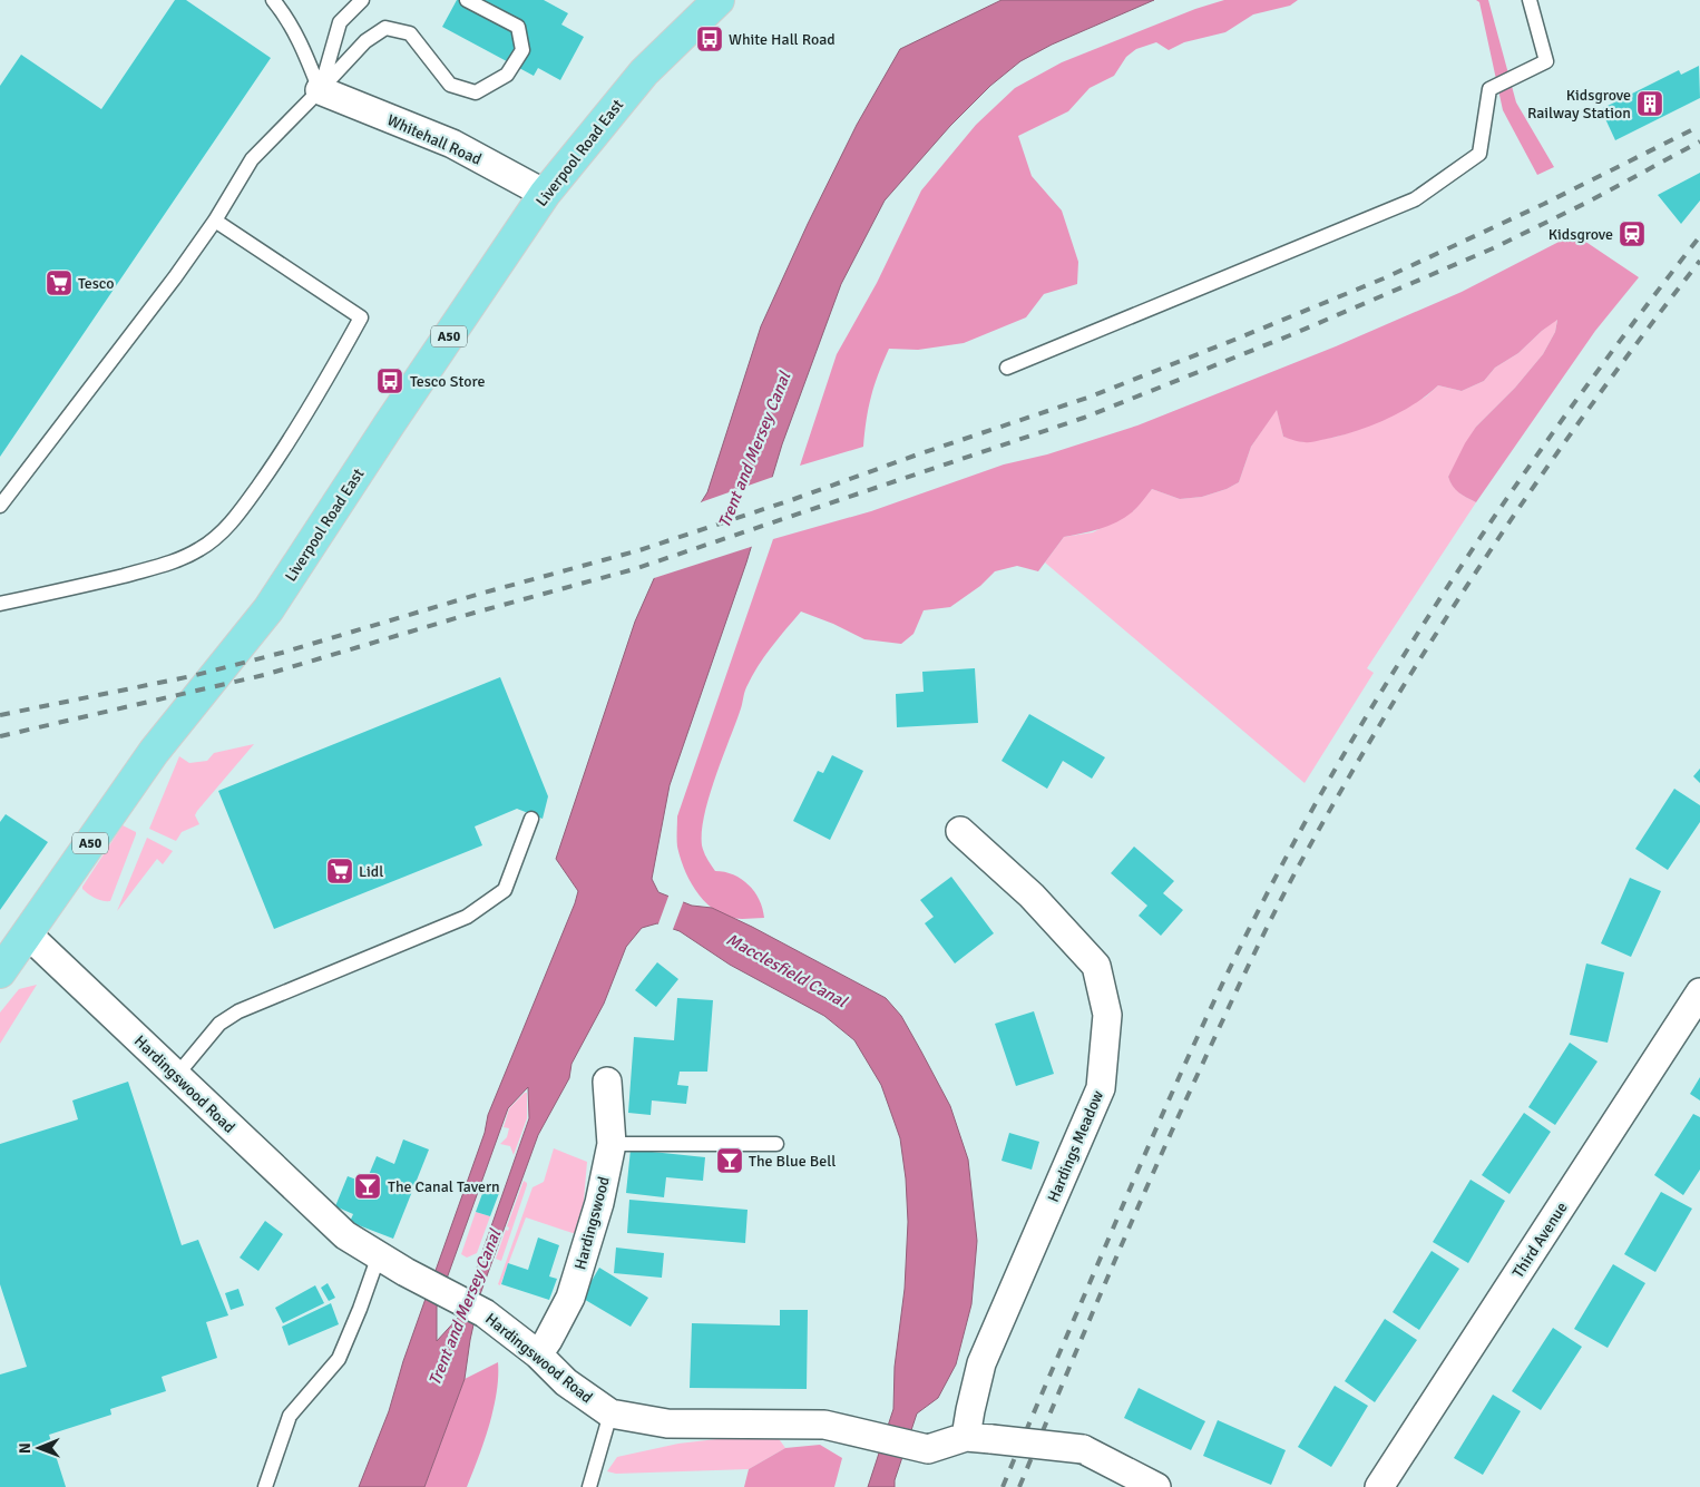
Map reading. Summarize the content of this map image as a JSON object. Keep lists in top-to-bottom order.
{
  "streets": {
    "main road": ["Liverpool Road East", "A50"],
    "street": [
      "Whitehall Road",
      "Hardingswood Road",
      "Hardings Meadow",
      "Hardingswood",
      "Third Avenue"
    ]
  },
  "crossings": [
    ["Whitehall Road", "Liverpool Road East"],
    ["Liverpool Road East", "Hardingswood Road"],
    ["Hardingswood Road", "Hardings Meadow"],
    ["Hardingswood Road", "Hardingswood"]
  ],
  "water": ["Trent and Mersey Canal", "Macclesfield Canal"],
  "places": {
    "bus stop": ["White Hall Road", "Tesco Store"],
    "building": ["Kidsgrove Railway Station"],
    "station": ["Kidsgrove"],
    "supermarket": ["Tesco", "Lidl"],
    "bar": ["The Blue Bell", "The Canal Tavern"]
  },
  "north": "left"
}
